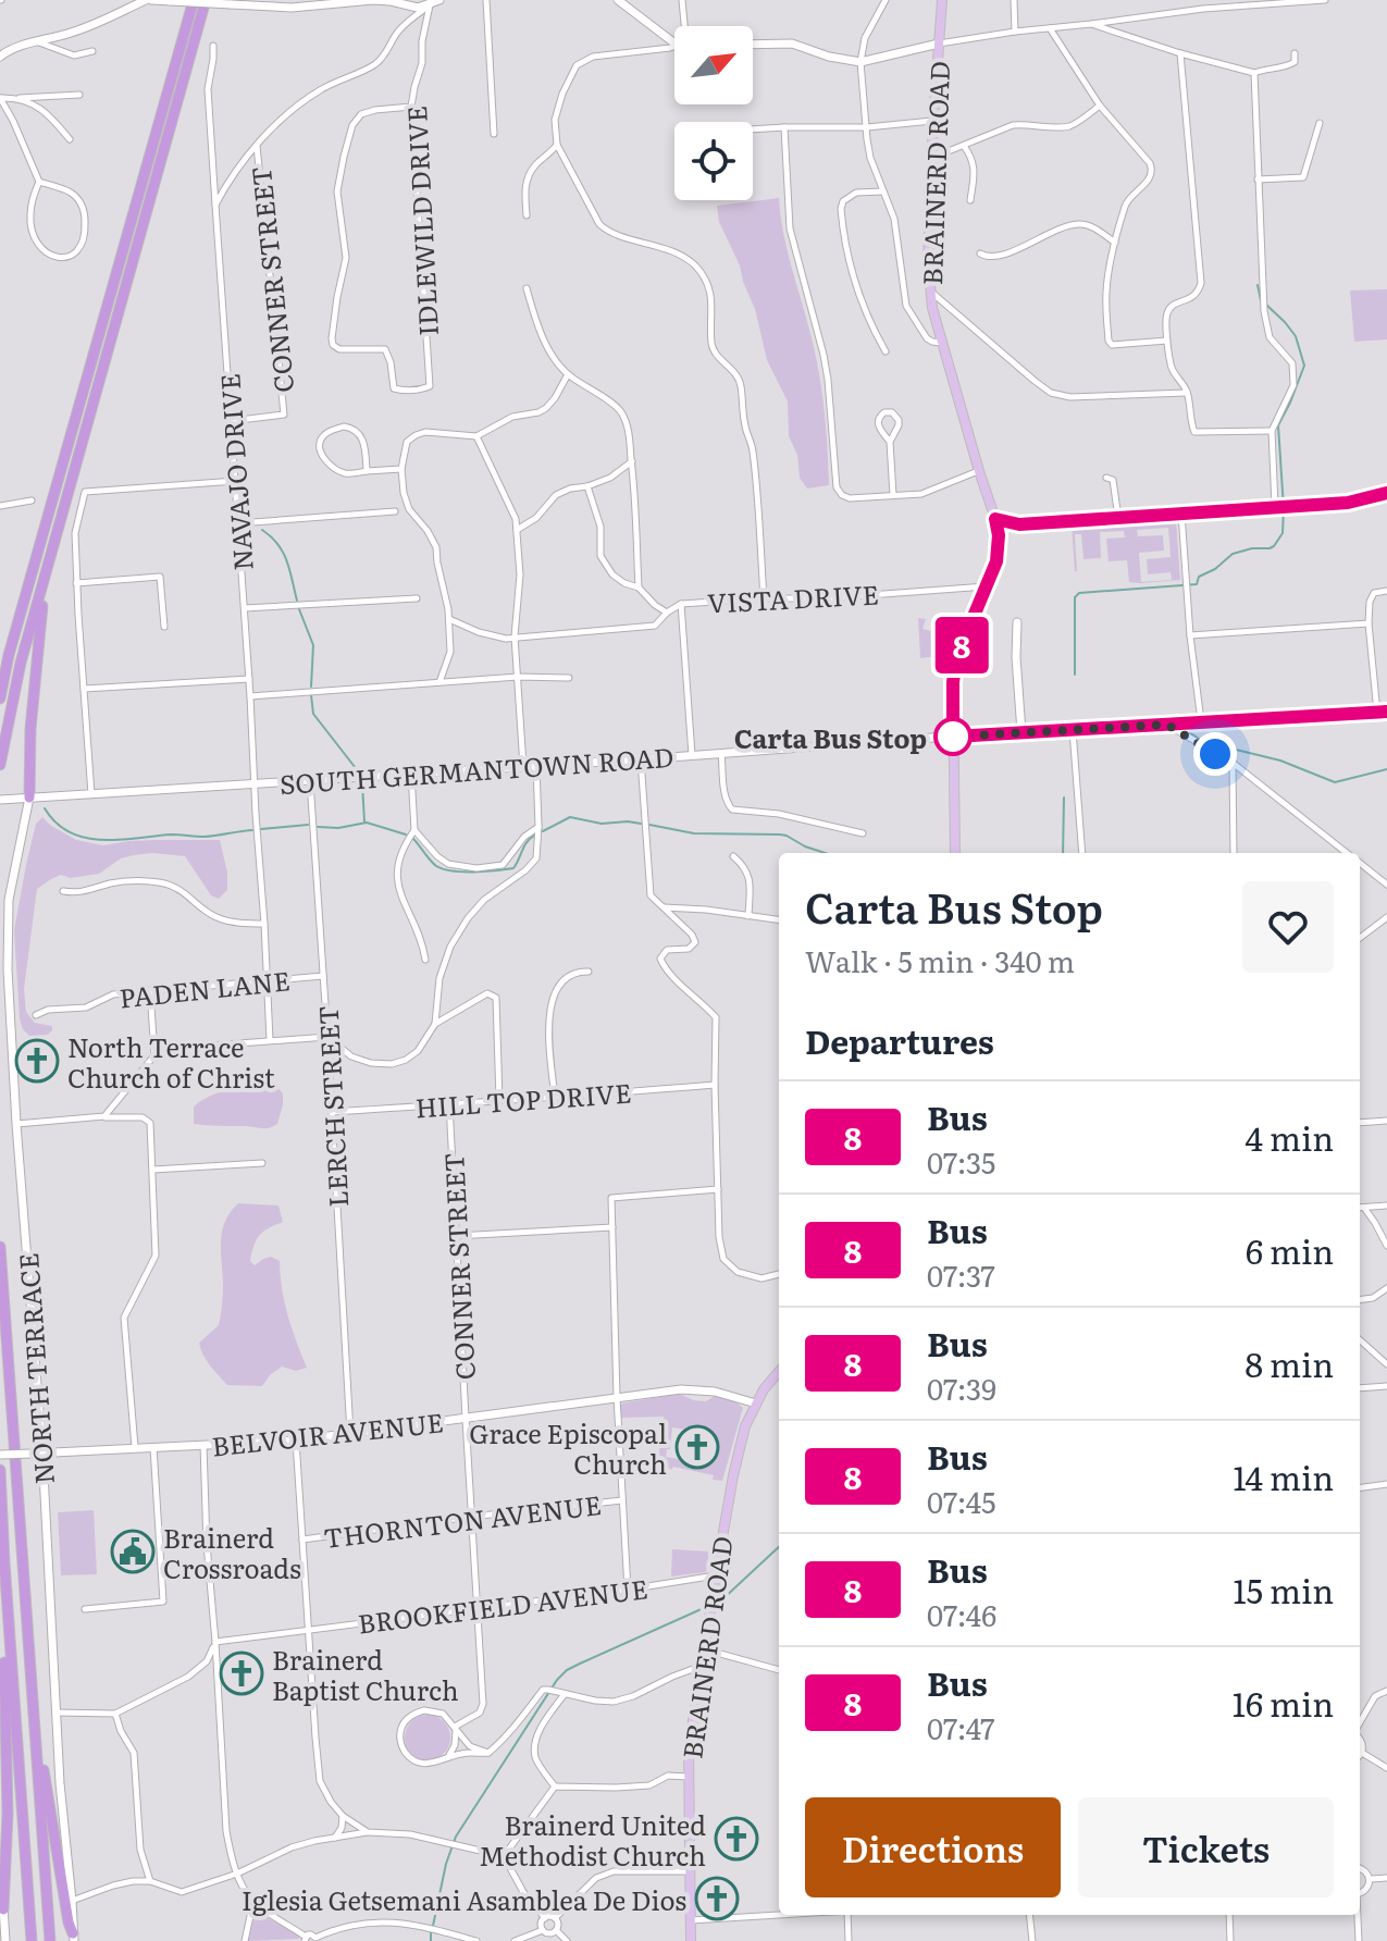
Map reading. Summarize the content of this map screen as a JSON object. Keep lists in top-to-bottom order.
{
  "streets": {
    "main road": ["BRAINERD ROAD"],
    "street": [
      "IDLEWILD DRIVE",
      "CONNER STREET",
      "NAVAJO DRIVE",
      "VISTA DRIVE",
      "SOUTH GERMANTOWN ROAD",
      "PADEN LANE",
      "HILL TOP DRIVE",
      "LERCH STREET",
      "NORTH TERRACE",
      "BELVOIR AVENUE",
      "THORNTON AVENUE",
      "BROOKFIELD AVENUE"
    ]
  },
  "crossings": [
    ["BRAINERD ROAD", "VISTA DRIVE"],
    ["BRAINERD ROAD", "SOUTH GERMANTOWN ROAD"],
    ["BRAINERD ROAD", "BELVOIR AVENUE"],
    ["BRAINERD ROAD", "BROOKFIELD AVENUE"],
    ["CONNER STREET", "NAVAJO DRIVE"],
    ["CONNER STREET", "HILL TOP DRIVE"],
    ["CONNER STREET", "BELVOIR AVENUE"],
    ["CONNER STREET", "THORNTON AVENUE"],
    ["CONNER STREET", "BROOKFIELD AVENUE"],
    ["NAVAJO DRIVE", "SOUTH GERMANTOWN ROAD"],
    ["NAVAJO DRIVE", "PADEN LANE"],
    ["SOUTH GERMANTOWN ROAD", "LERCH STREET"],
    ["SOUTH GERMANTOWN ROAD", "NORTH TERRACE"],
    ["PADEN LANE", "LERCH STREET"],
    ["HILL TOP DRIVE", "LERCH STREET"],
    ["LERCH STREET", "BELVOIR AVENUE"],
    ["NORTH TERRACE", "BELVOIR AVENUE"]
  ],
  "places": {
    "other": ["Carta Bus Stop"],
    "church": [
      "North Terrace Church of Christ",
      "Grace Episcopal Church",
      "Brainerd Baptist Church",
      "Brainerd United Methodist Church",
      "Iglesia Getsemani Asamblea De Dios"
    ],
    "public building": ["Brainerd Crossroads"]
  },
  "lines": ["bus line 8"],
  "north": "top right",
  "page": {
    "on_map": "8",
    "heading": [
      ["Carta Bus Stop", "Walk · 5 min · 340 m"],
      "Departures"
    ],
    "list": [
      {
        "mark": "8",
        "name": "Bus",
        "note": "07:35",
        "value": "4 min"
      },
      {
        "mark": "8",
        "name": "Bus",
        "note": "07:37",
        "value": "6 min"
      },
      {
        "mark": "8",
        "name": "Bus",
        "note": "07:39",
        "value": "8 min"
      },
      {
        "mark": "8",
        "name": "Bus",
        "note": "07:45",
        "value": "14 min"
      },
      {
        "mark": "8",
        "name": "Bus",
        "note": "07:46",
        "value": "15 min"
      },
      {
        "mark": "8",
        "name": "Bus",
        "note": "07:47",
        "value": "16 min"
      }
    ],
    "buttons": ["Directions", "Tickets"]
  }
}
